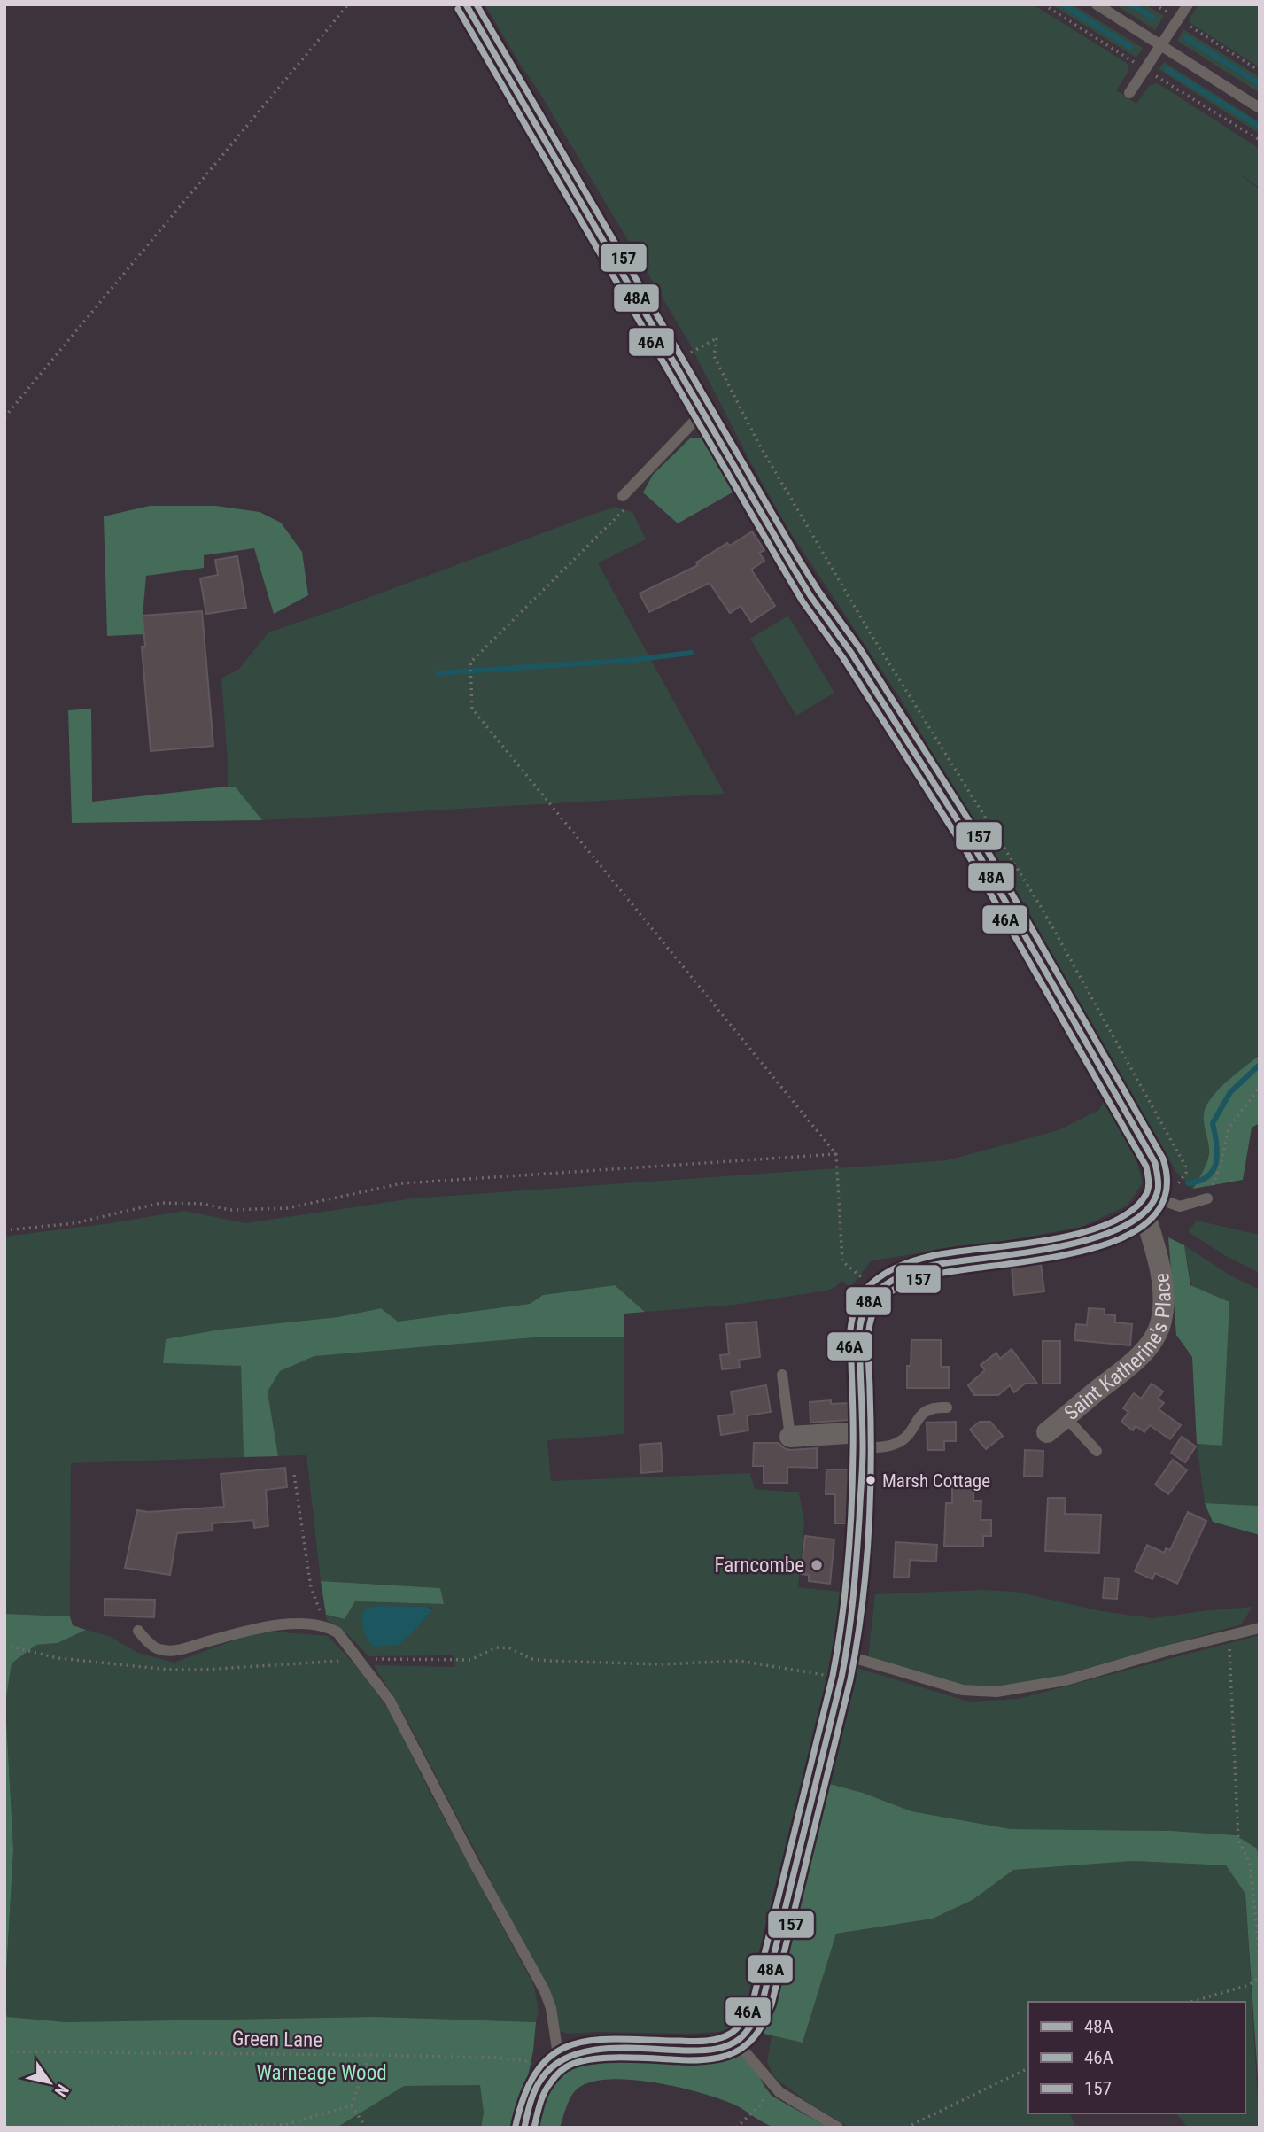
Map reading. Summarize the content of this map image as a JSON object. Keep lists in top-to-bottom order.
{
  "streets": {
    "street": ["Saint Katherine's Place"],
    "path": ["Green Lane"]
  },
  "parks": ["Warneage Wood"],
  "places": ["Marsh Cottage", "Farncombe"],
  "lines": ["transit line 48A", "transit line 157", "transit line 46A"],
  "legend": ["48A", "46A", "157"],
  "north": "bottom right"
}
